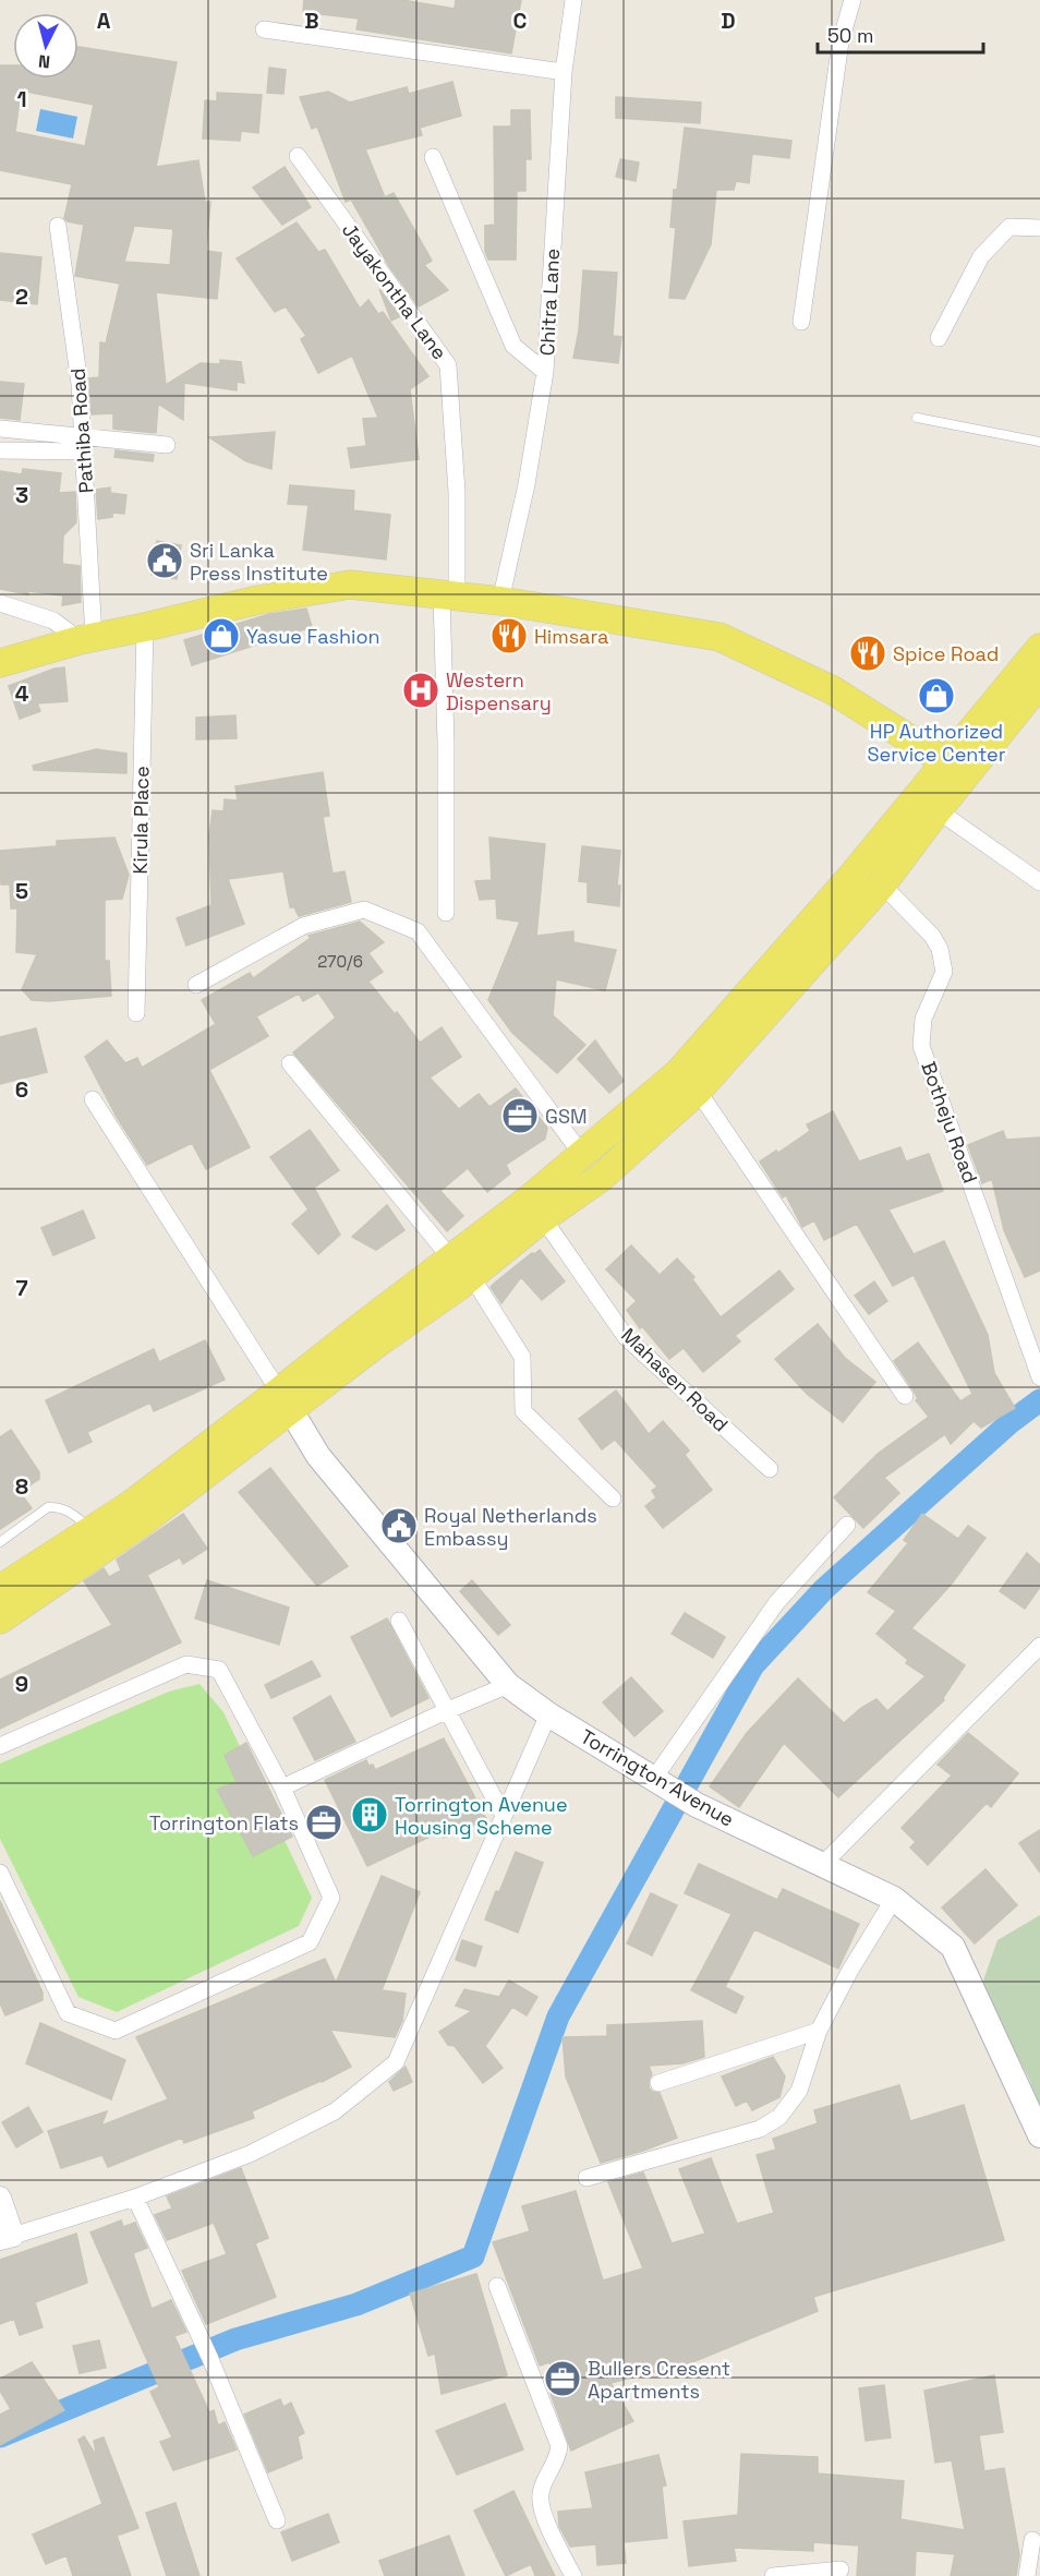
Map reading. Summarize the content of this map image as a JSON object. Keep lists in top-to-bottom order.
{
  "streets": {
    "main road": ["Torrington Avenue"],
    "street": [
      "Jayakontha Lane",
      "Chitra Lane",
      "Pathiba Road",
      "Kirula Place",
      "Botheju Road",
      "Mahasen Road"
    ]
  },
  "places": {
    "public building": ["Sri Lanka Press Institute", "Royal Netherlands Embassy"],
    "shop": ["Yasue Fashion", "HP Authorized Service Center"],
    "restaurant": ["Himsara", "Spice Road"],
    "hospital": ["Western Dispensary"],
    "office": ["GSM", "Torrington Flats", "Bullers Cresent Apartments"],
    "building": ["Torrington Avenue Housing Scheme"]
  },
  "house_numbers": ["270/6"],
  "scale_bar": "50 m",
  "north": "bottom",
  "grid": {
    "columns": [
      "A",
      "B",
      "C",
      "D"
    ],
    "rows": [
      "1",
      "2",
      "3",
      "4",
      "5",
      "6",
      "7",
      "8",
      "9"
    ]
  }
}
